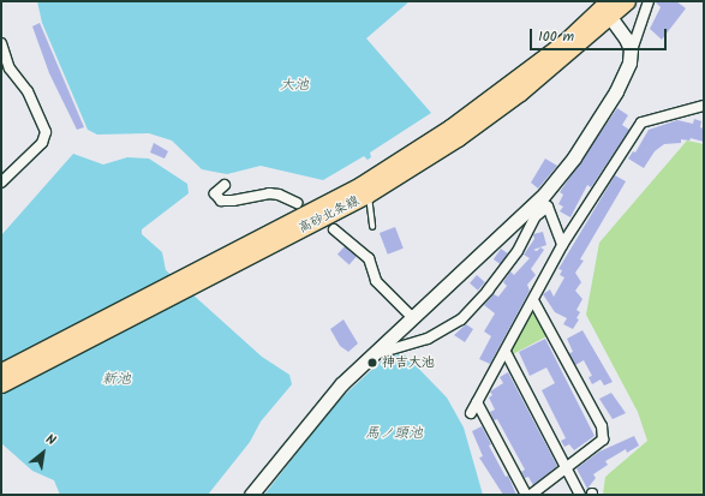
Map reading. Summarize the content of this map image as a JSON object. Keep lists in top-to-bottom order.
{
  "streets": {
    "main road": ["高砂北条線"]
  },
  "water": ["大池", "新池", "馬ノ頭池"],
  "places": ["神吉大池"],
  "scale_bar": "100 m",
  "north": "top right"
}
